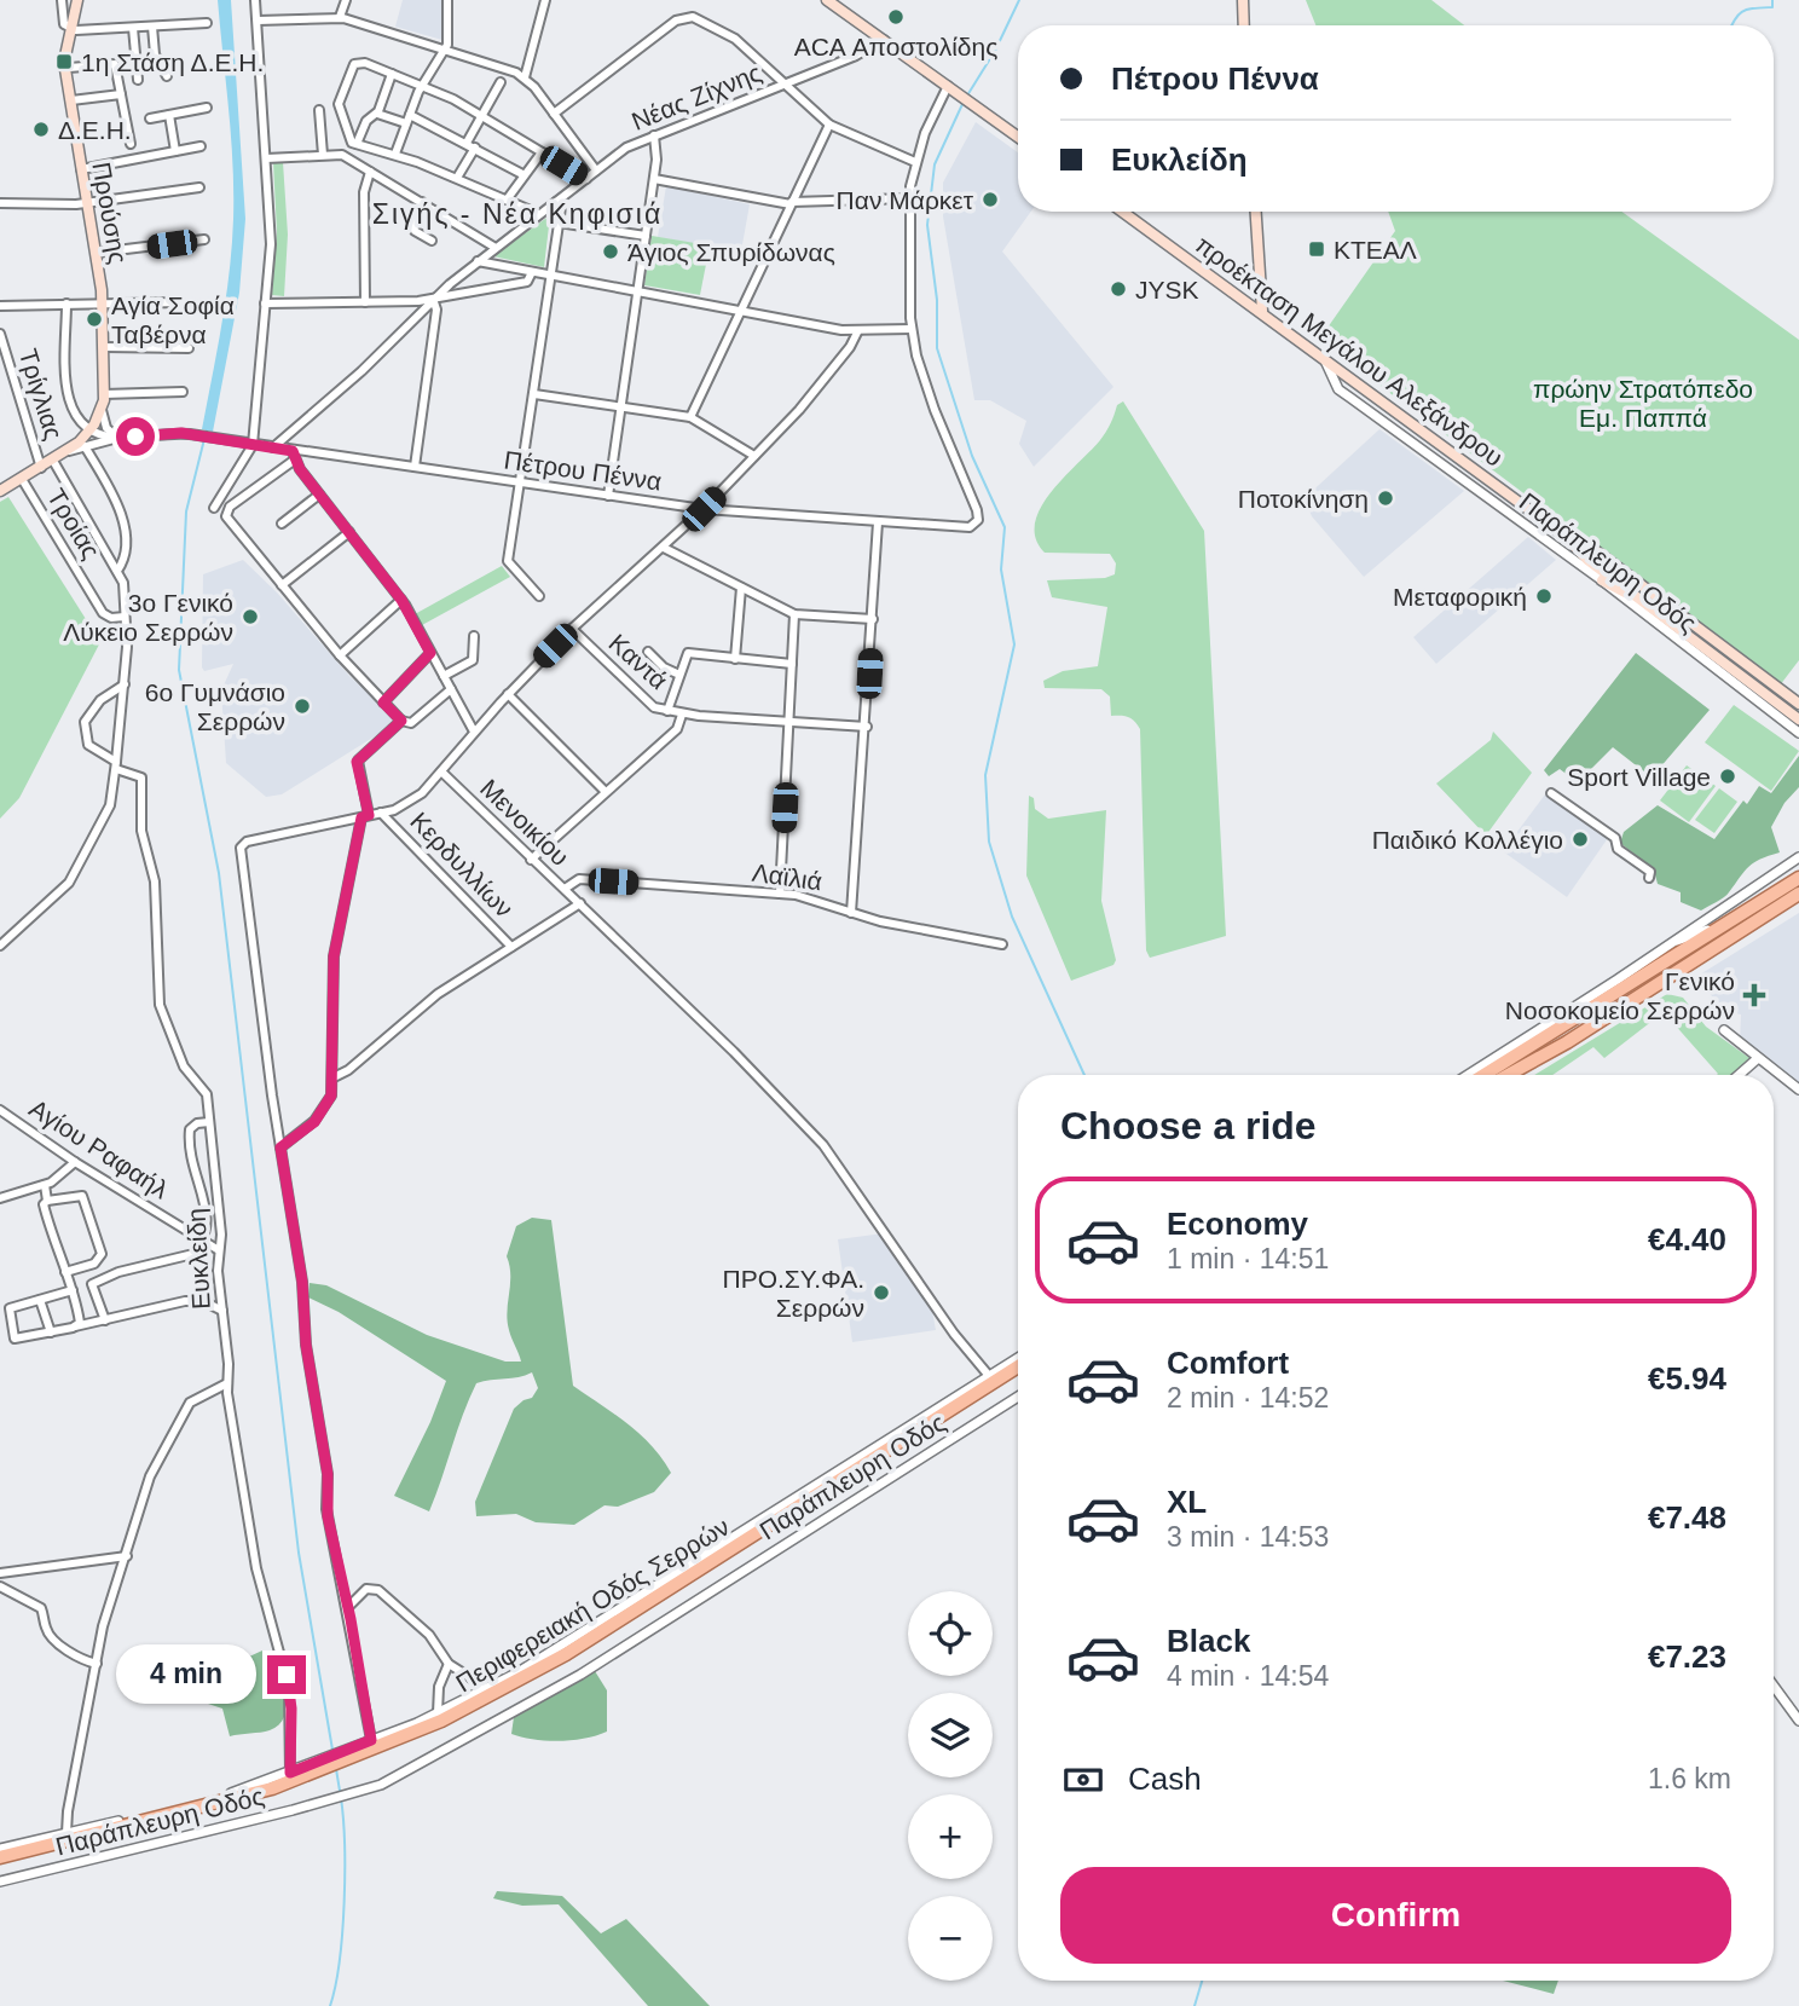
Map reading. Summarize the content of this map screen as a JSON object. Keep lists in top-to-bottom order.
{
  "streets": {
    "main road": ["Προύσης", "προέκταση Μεγάλου Αλεξάνδρου", "Περιφερειακή Οδός Σερρών"],
    "street": [
      "Νέας Ζίχνης",
      "Τρίγλιας",
      "Πέτρου Πέννα",
      "Τροίας",
      "Παράπλευρη Οδός",
      "Καντά",
      "Μενοικίου",
      "Κερδυλλίων",
      "Λαϊλιά",
      "Αγίου Ραφαήλ",
      "Ευκλείδη"
    ]
  },
  "crossings": [
    ["Νέας Ζίχνης", "Πέτρου Πέννα"],
    ["Προύσης", "Τρίγλιας"],
    ["Προύσης", "Τροίας"],
    ["προέκταση Μεγάλου Αλεξάνδρου", "Παράπλευρη Οδός"],
    ["Παράπλευρη Οδός", "Μενοικίου"],
    ["Παράπλευρη Οδός", "Ευκλείδη"],
    ["Παράπλευρη Οδός", "Περιφερειακή Οδός Σερρών"],
    ["Μενοικίου", "Λαϊλιά"],
    ["Αγίου Ραφαήλ", "Ευκλείδη"]
  ],
  "districts": ["Σιγής - Νέα Κηφισιά"],
  "parks": ["πρώην Στρατόπεδο Εμ. Παππά"],
  "places": {
    "other": [
      "ACA Αποστολίδης",
      "Δ.Ε.Η.",
      "Παν Μάρκετ",
      "Άγιος Σπυρίδωνας",
      "JYSK",
      "Αγία Σοφία Ταβέρνα",
      "Ποτοκίνηση",
      "Μεταφορική",
      "3ο Γενικό Λύκειο Σερρών",
      "6ο Γυμνάσιο Σερρών",
      "Sport Village",
      "Παιδικό Κολλέγιο",
      "ΠΡΟ.ΣΥ.ΦΑ. Σερρών"
    ],
    "transit": ["1η Στάση Δ.Ε.Η.", "ΚΤΕΑΛ"],
    "health": ["Γενικό Νοσοκομείο Σερρών"]
  },
  "page": {
    "banner": ["Πέτρου Πέννα", "Ευκλείδη"],
    "heading": "Choose a ride",
    "list": [
      {
        "name": "Economy",
        "note": "1 min · 14:51",
        "value": "€4.40"
      },
      {
        "name": "Comfort",
        "note": "2 min · 14:52",
        "value": "€5.94"
      },
      {
        "name": "XL",
        "note": "3 min · 14:53",
        "value": "€7.48"
      },
      {
        "name": "Black",
        "note": "4 min · 14:54",
        "value": "€7.23"
      }
    ],
    "map_buttons": ["+", "−"],
    "bubble": "4 min",
    "pay": ["Cash", "1.6 km"],
    "buttons": "Confirm"
  }
}
